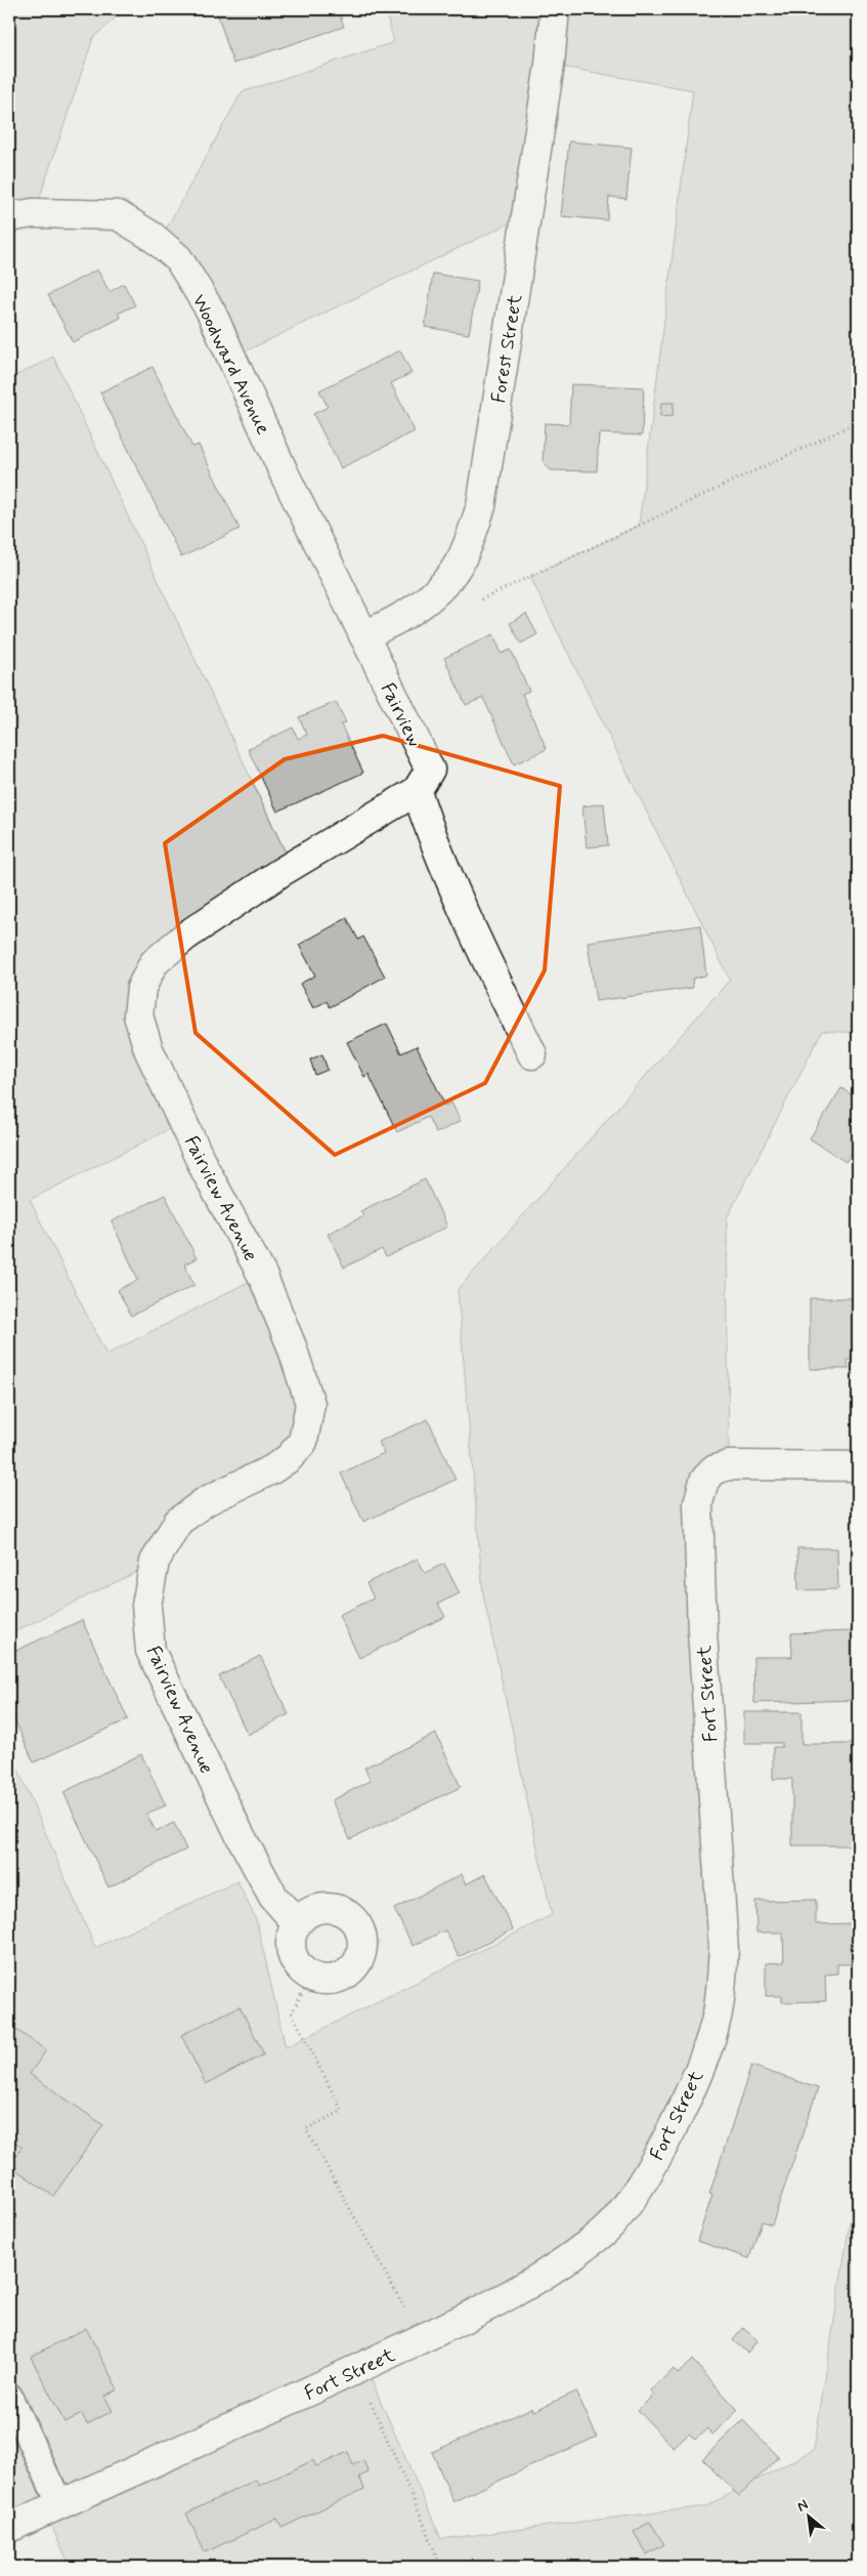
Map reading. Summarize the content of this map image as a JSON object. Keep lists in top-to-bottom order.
{
  "streets": {
    "street": [
      "Forest Street",
      "Woodward Avenue",
      "Fairview",
      "Fairview Avenue",
      "Fort Street"
    ]
  },
  "crossings": [
    ["Forest Street", "Woodward Avenue"],
    ["Forest Street", "Fairview"],
    ["Woodward Avenue", "Fairview"],
    ["Fairview", "Fairview Avenue"]
  ],
  "north": "top left"
}
